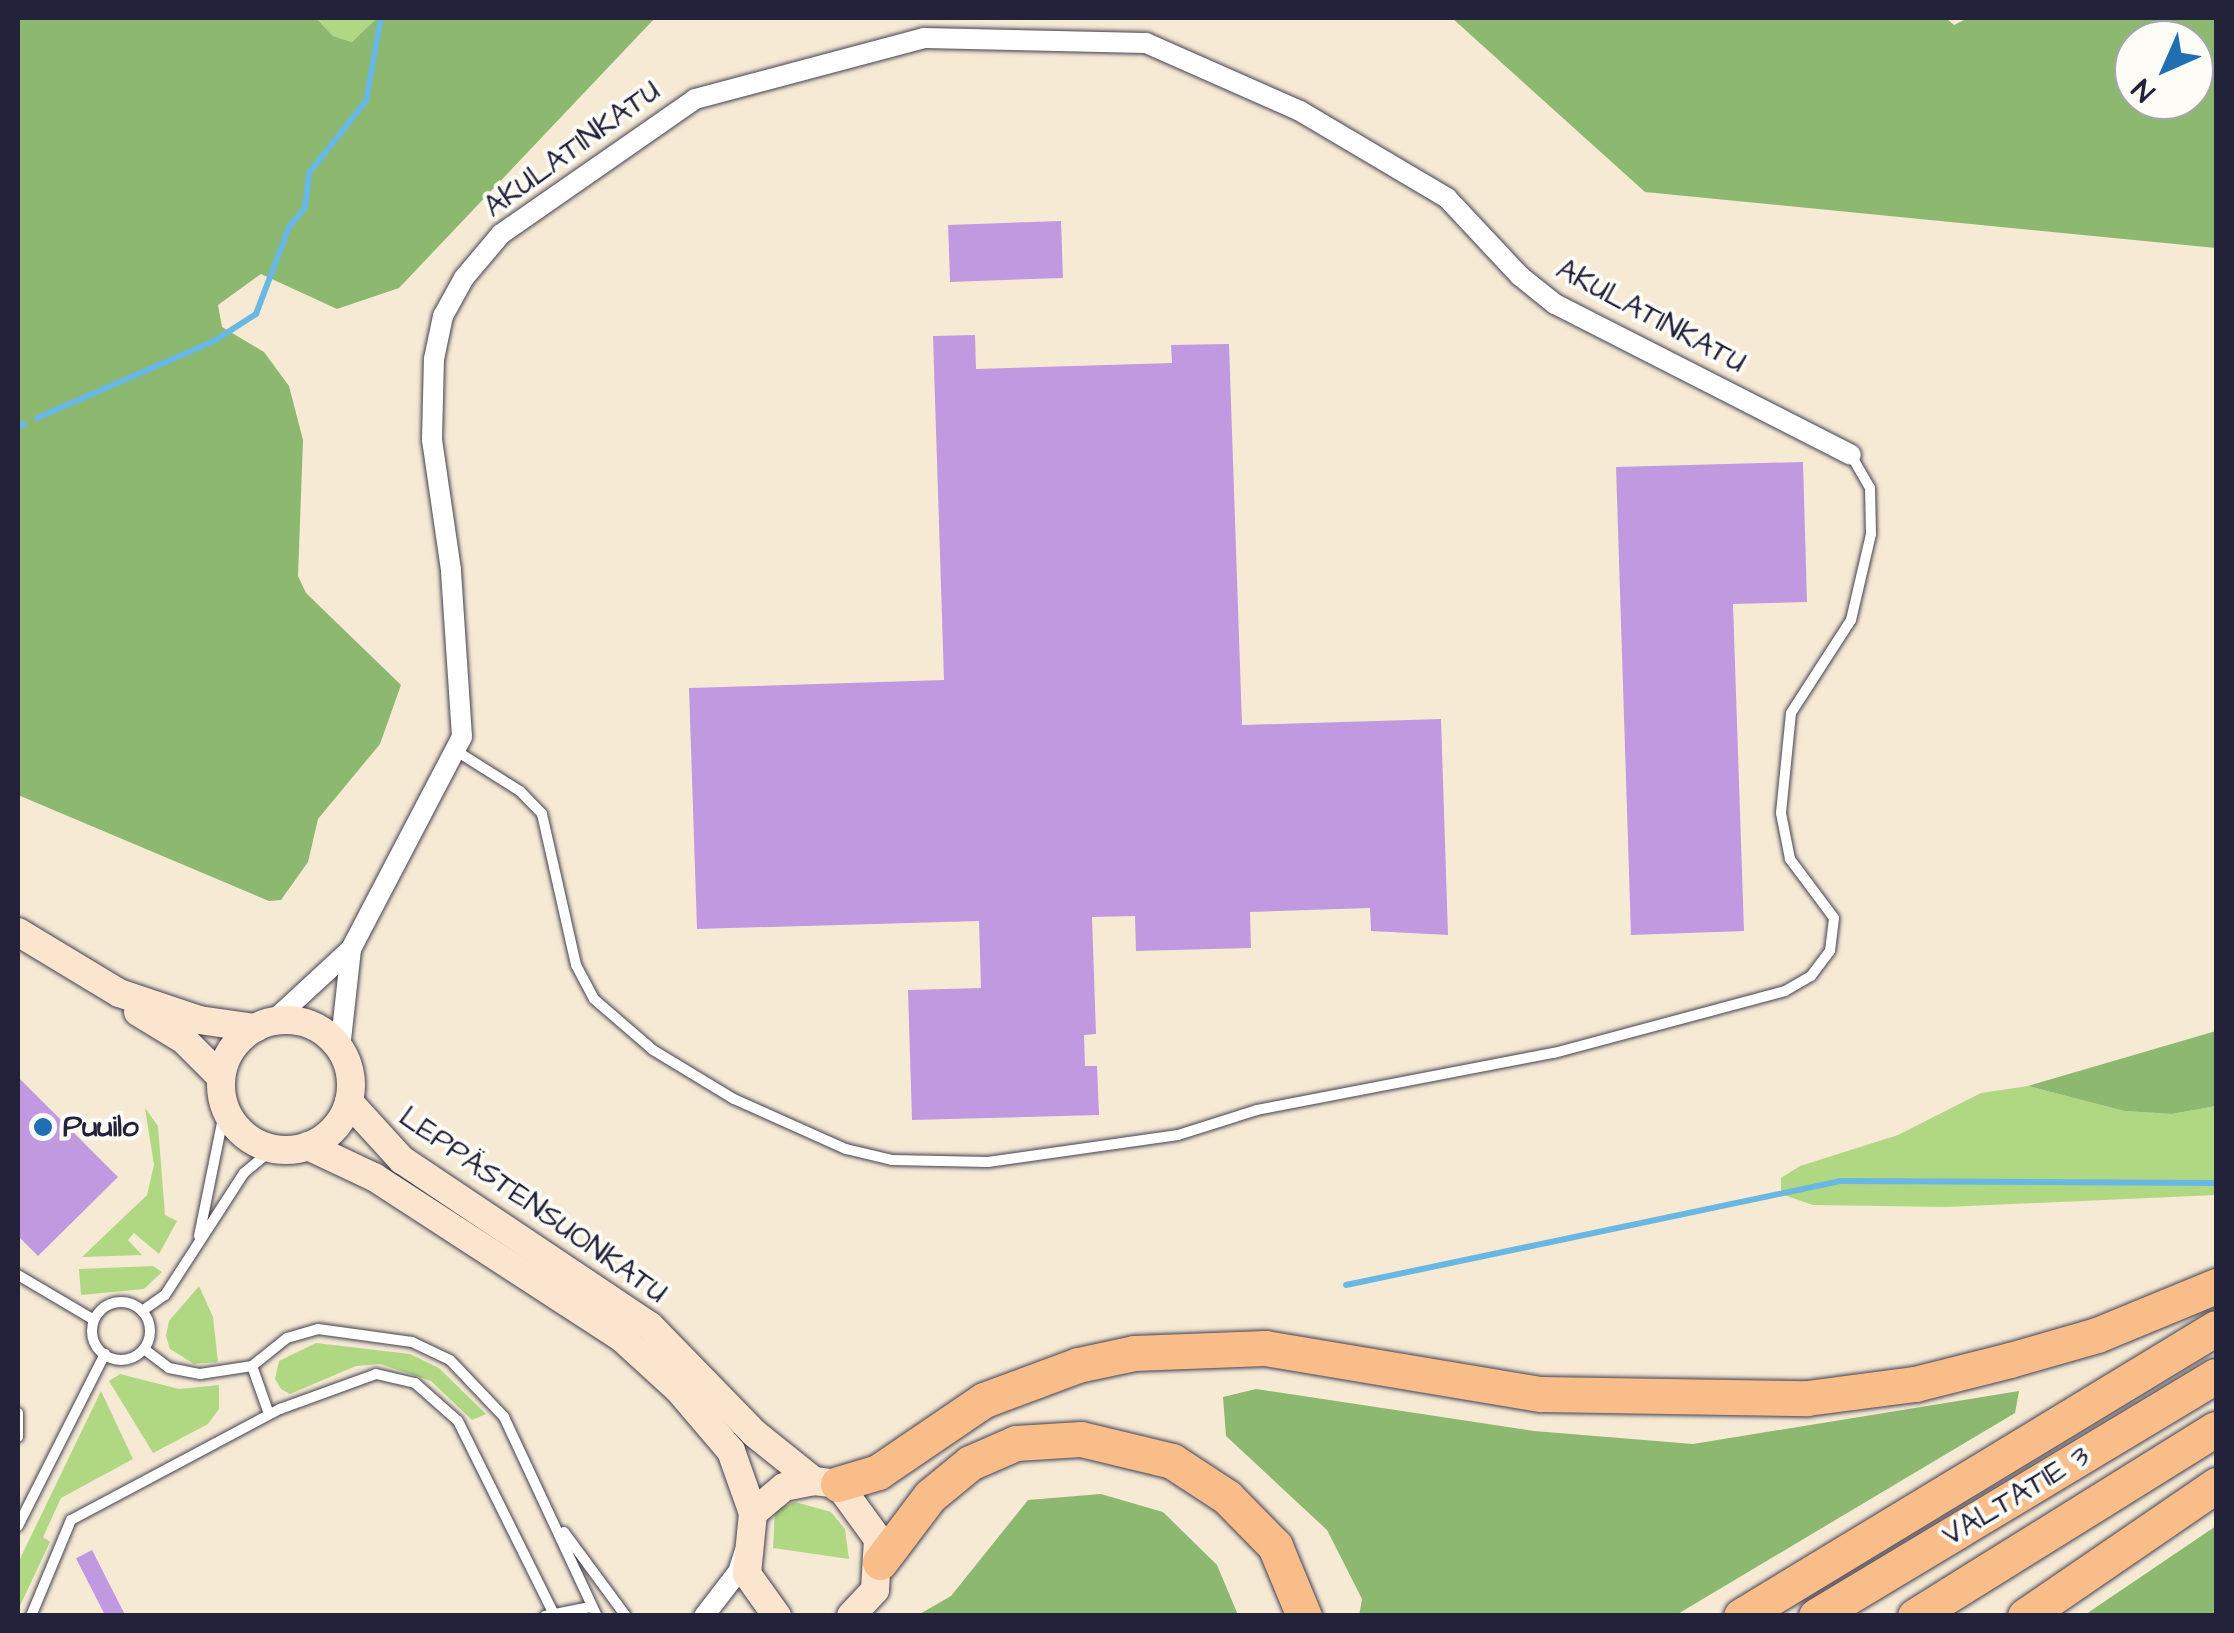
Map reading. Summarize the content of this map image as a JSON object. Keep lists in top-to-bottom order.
{
  "streets": {
    "highway": ["VALTATIE 3"],
    "main road": ["LEPPÄSTENSUONKATU"],
    "street": ["AKULATINKATU"]
  },
  "crossings": [
    ["AKULATINKATU", "LEPPÄSTENSUONKATU"]
  ],
  "places": ["Puuilo"],
  "north": "bottom left"
}
